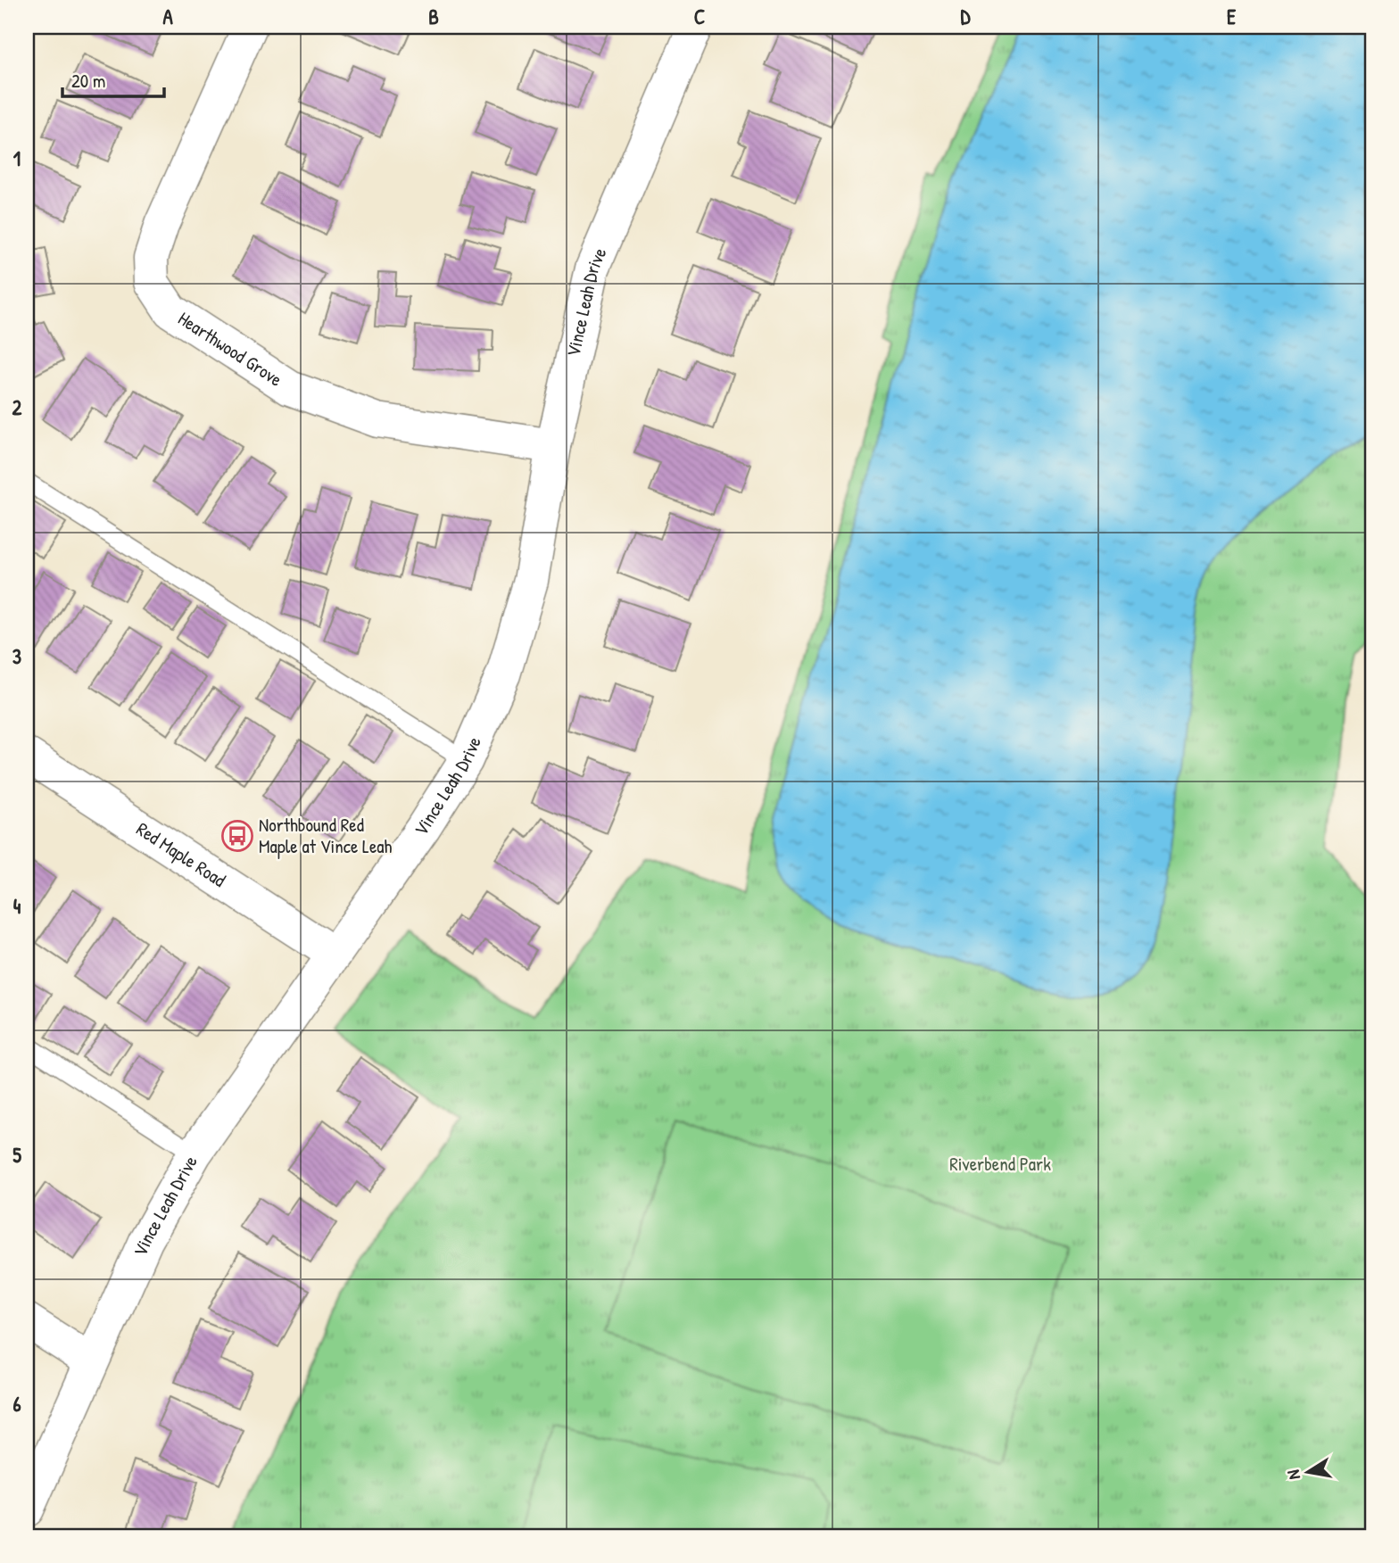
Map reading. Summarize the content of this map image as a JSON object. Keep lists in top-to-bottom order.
{
  "streets": {
    "street": ["Vince Leah Drive", "Hearthwood Grove", "Red Maple Road"]
  },
  "crossings": [
    ["Vince Leah Drive", "Hearthwood Grove"],
    ["Vince Leah Drive", "Red Maple Road"]
  ],
  "parks": ["Riverbend Park"],
  "places": {
    "bus stop": ["Northbound Red Maple at Vince Leah"]
  },
  "scale_bar": "20 m",
  "north": "left",
  "grid": {
    "columns": [
      "A",
      "B",
      "C",
      "D",
      "E"
    ],
    "rows": [
      "1",
      "2",
      "3",
      "4",
      "5",
      "6"
    ]
  }
}
